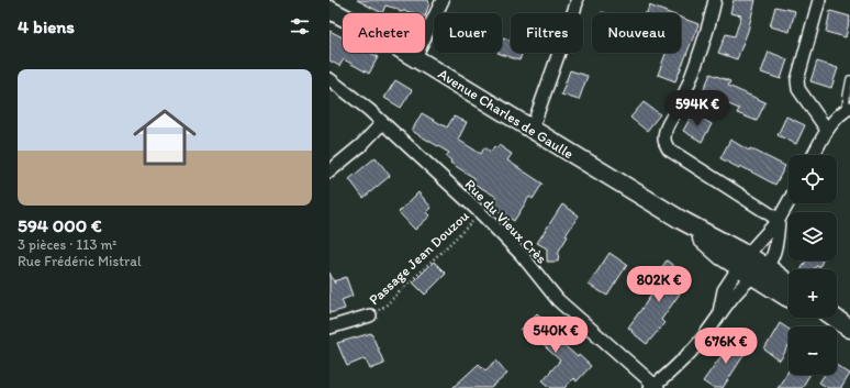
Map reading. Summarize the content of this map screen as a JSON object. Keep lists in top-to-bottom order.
{
  "streets": {
    "main road": ["Avenue Charles de Gaulle"],
    "street": ["Rue du Vieux Crès"],
    "path": ["Passage Jean Douzou"]
  },
  "crossings": [
    ["Rue du Vieux Crès", "Passage Jean Douzou"]
  ],
  "page": {
    "heading": "4 biens",
    "chip": [
      "Acheter",
      "Louer",
      "Filtres",
      "Nouveau"
    ],
    "list": [
      {
        "name": "594 000 €",
        "note": "3 pièces · 113 m² · Rue Frédéric Mistral"
      }
    ],
    "price": [
      "594K €",
      "802K €",
      "540K €",
      "676K €"
    ],
    "map_buttons": ["+", "−"]
  }
}
